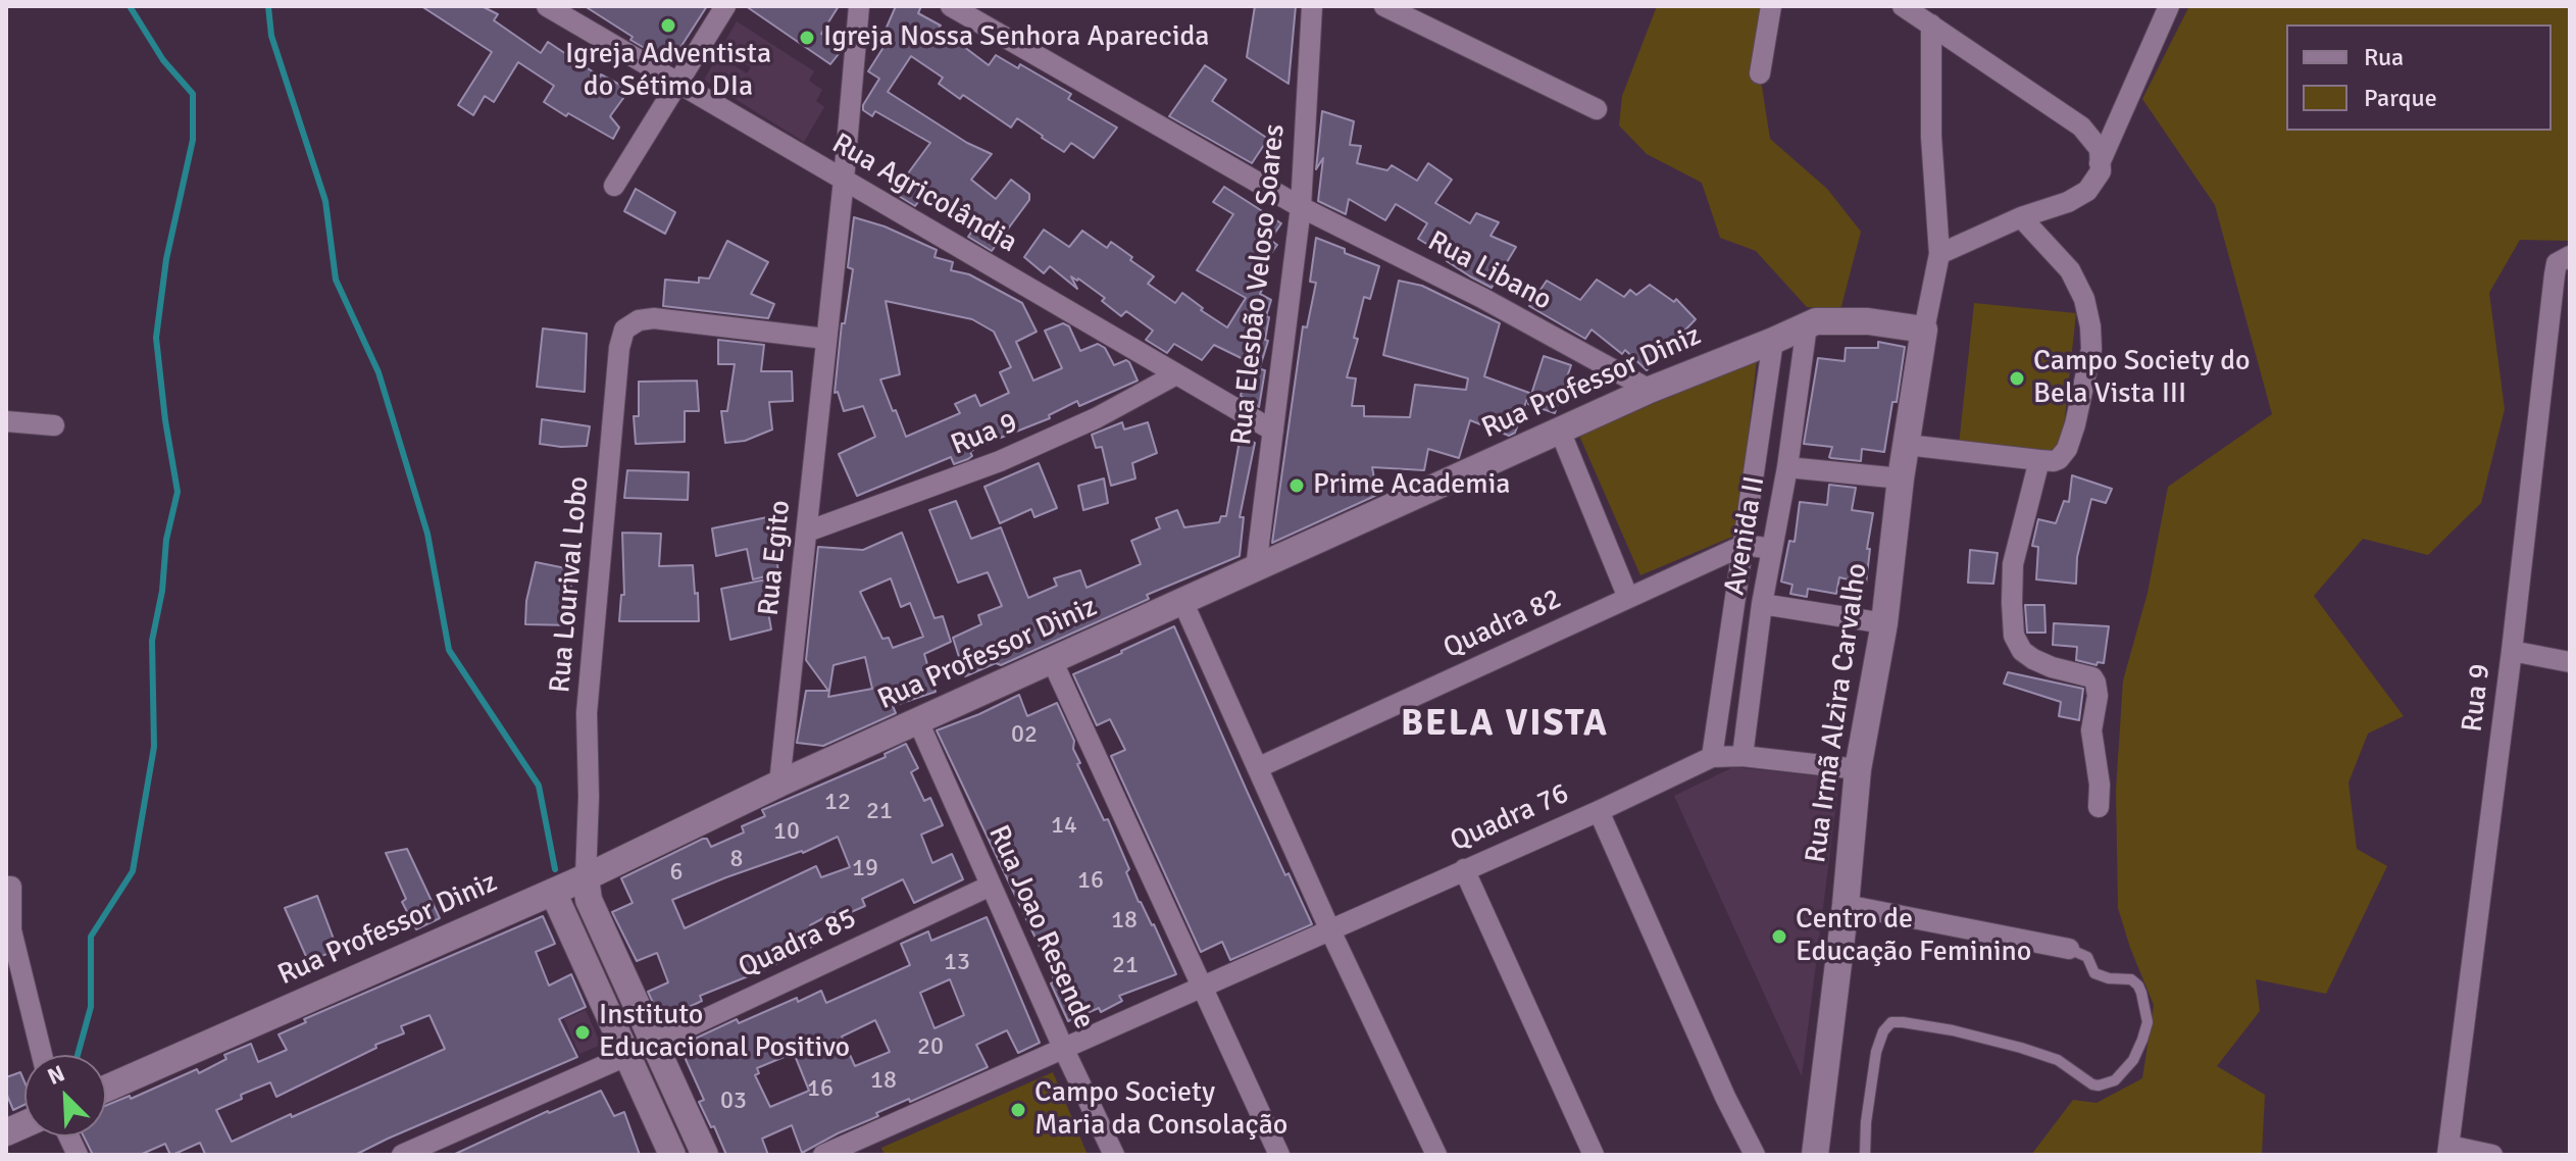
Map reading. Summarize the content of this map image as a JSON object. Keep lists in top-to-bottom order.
{
  "streets": {
    "street": [
      "Rua Agricolândia",
      "Rua Libano",
      "Rua Elesbão Veloso Soares",
      "Rua Professor Diniz",
      "Rua 9",
      "Avenida II",
      "Rua Egito",
      "Rua Lourival Lobo",
      "Quadra 82",
      "Rua Irmã Alzira Carvalho",
      "Quadra 76",
      "Rua Joao Resende",
      "Quadra 85"
    ]
  },
  "crossings": [
    ["Rua Agricolândia", "Rua Elesbão Veloso Soares"],
    ["Rua Agricolândia", "Rua 9"],
    ["Rua Agricolândia", "Rua Egito"],
    ["Rua Libano", "Rua Elesbão Veloso Soares"],
    ["Rua Libano", "Rua Professor Diniz"],
    ["Rua Elesbão Veloso Soares", "Rua Professor Diniz"],
    ["Rua Professor Diniz", "Avenida II"],
    ["Rua Professor Diniz", "Rua Egito"],
    ["Rua Professor Diniz", "Rua Lourival Lobo"],
    ["Rua Professor Diniz", "Rua Irmã Alzira Carvalho"],
    ["Rua Professor Diniz", "Rua Joao Resende"],
    ["Rua 9", "Rua Egito"],
    ["Avenida II", "Quadra 82"],
    ["Avenida II", "Quadra 76"],
    ["Rua Egito", "Rua Lourival Lobo"],
    ["Quadra 76", "Rua Joao Resende"],
    ["Rua Joao Resende", "Quadra 85"]
  ],
  "districts": ["BELA VISTA"],
  "places": [
    "Igreja Adventista do Sétimo DIa",
    "Igreja Nossa Senhora Aparecida",
    "Campo Society do Bela Vista III",
    "Prime Academia",
    "Centro de Educação Feminino",
    "Instituto Educacional Positivo",
    "Campo Society Maria da Consolação"
  ],
  "house_numbers": [
    "02",
    "12",
    "21",
    "14",
    "10",
    "8",
    "19",
    "6",
    "16",
    "18",
    "13",
    "21",
    "20",
    "18",
    "16",
    "03"
  ],
  "legend": ["Rua", "Parque"],
  "north": "top left"
}
